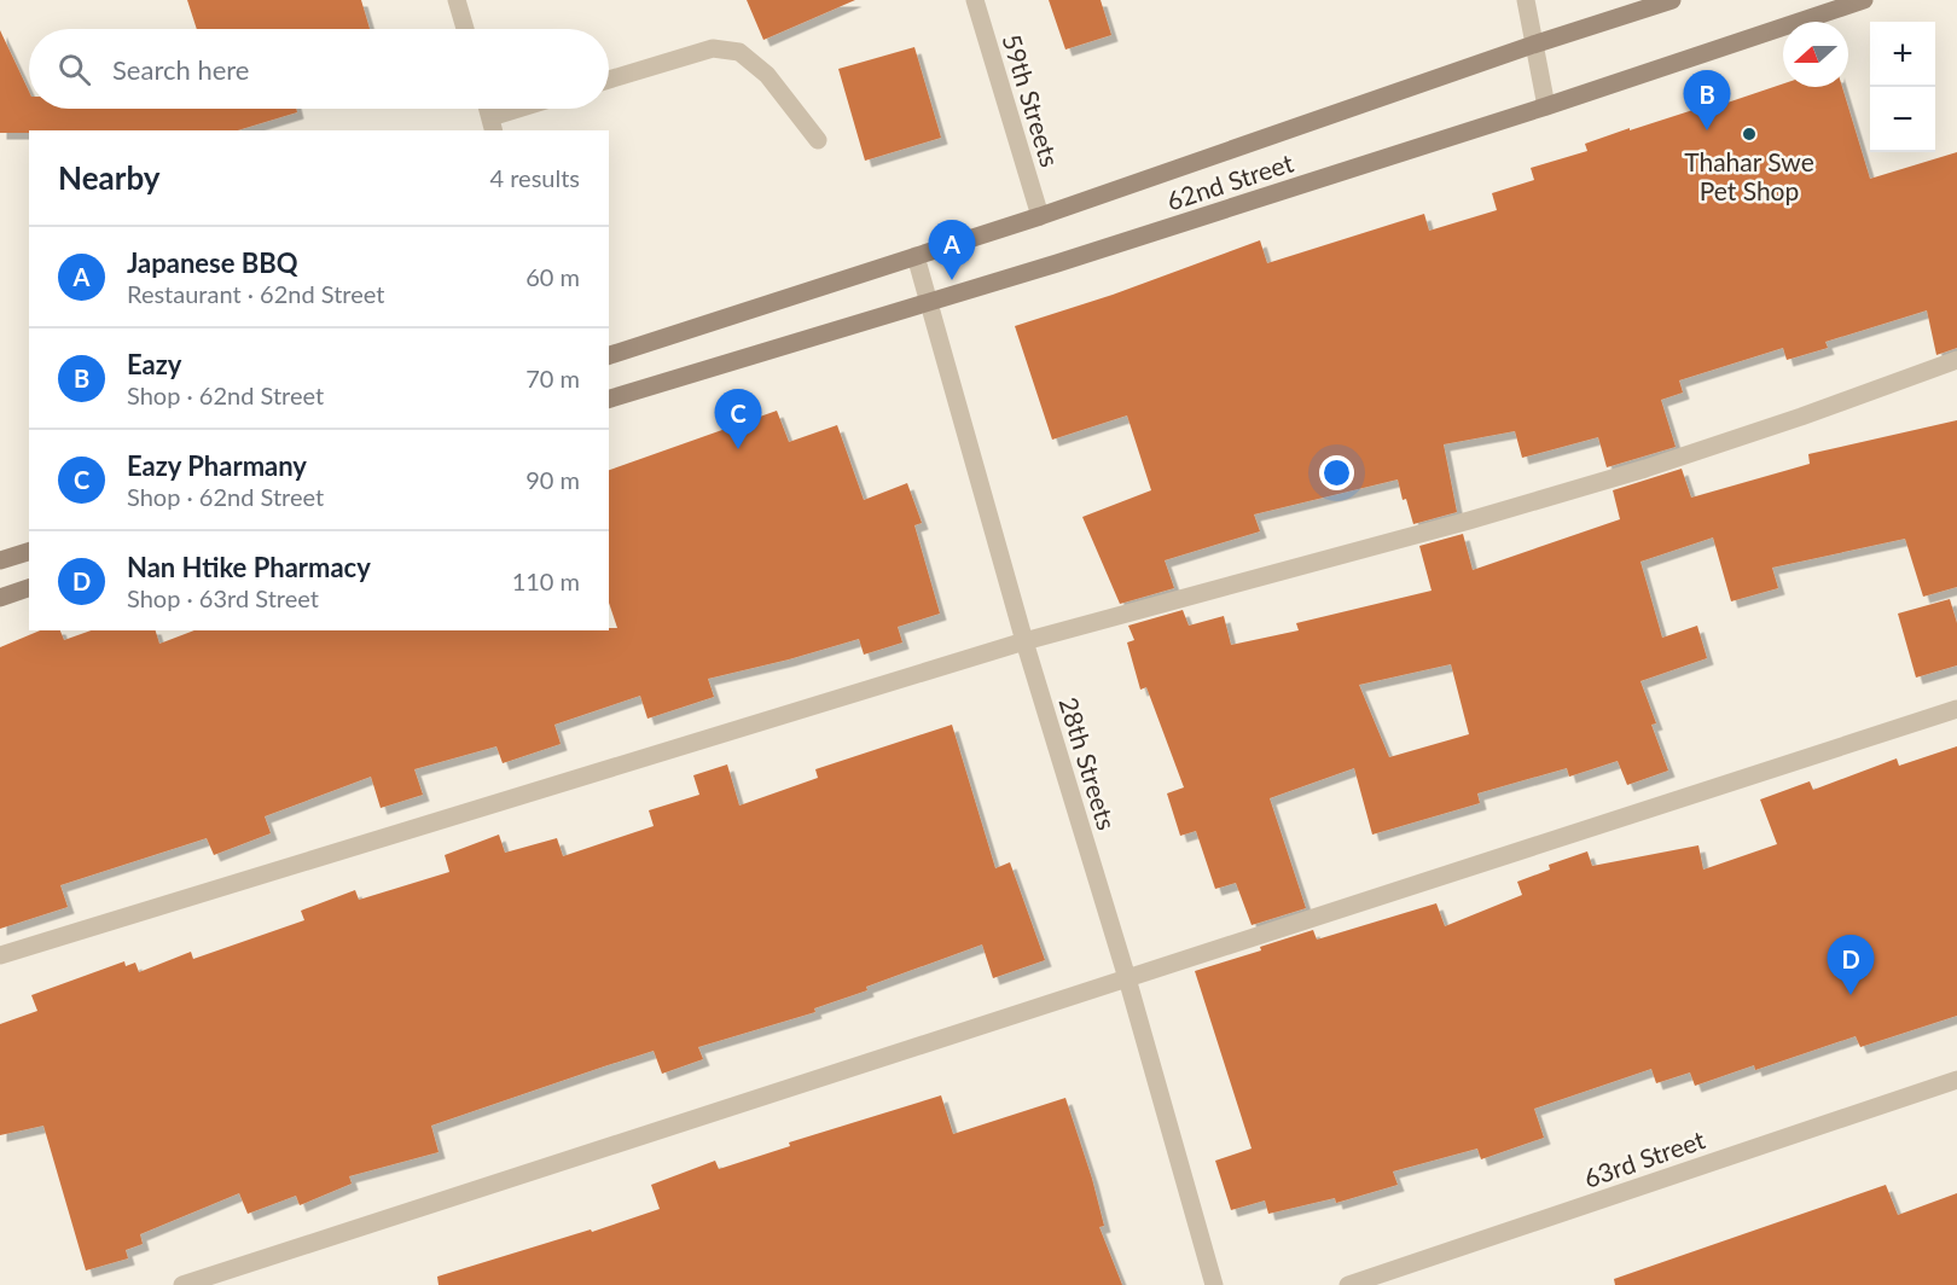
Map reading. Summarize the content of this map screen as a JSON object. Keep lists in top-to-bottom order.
{
  "streets": {
    "main road": ["62nd Street"],
    "street": ["59th Streets", "28th Streets", "63rd Street"]
  },
  "crossings": [
    ["59th Streets", "62nd Street"],
    ["62nd Street", "28th Streets"]
  ],
  "places": ["Thahar Swe Pet Shop"],
  "north": "left",
  "page": {
    "map_buttons": ["+", "−"],
    "search": "Search here",
    "pins": [
      "B",
      "A",
      "C",
      "D"
    ],
    "heading": ["Nearby", "4 results"],
    "list": [
      {
        "mark": "A",
        "name": "Japanese BBQ",
        "note": "Restaurant · 62nd Street",
        "value": "60 m"
      },
      {
        "mark": "B",
        "name": "Eazy",
        "note": "Shop · 62nd Street",
        "value": "70 m"
      },
      {
        "mark": "C",
        "name": "Eazy Pharmany",
        "note": "Shop · 62nd Street",
        "value": "90 m"
      },
      {
        "mark": "D",
        "name": "Nan Htike Pharmacy",
        "note": "Shop · 63rd Street",
        "value": "110 m"
      }
    ]
  }
}
